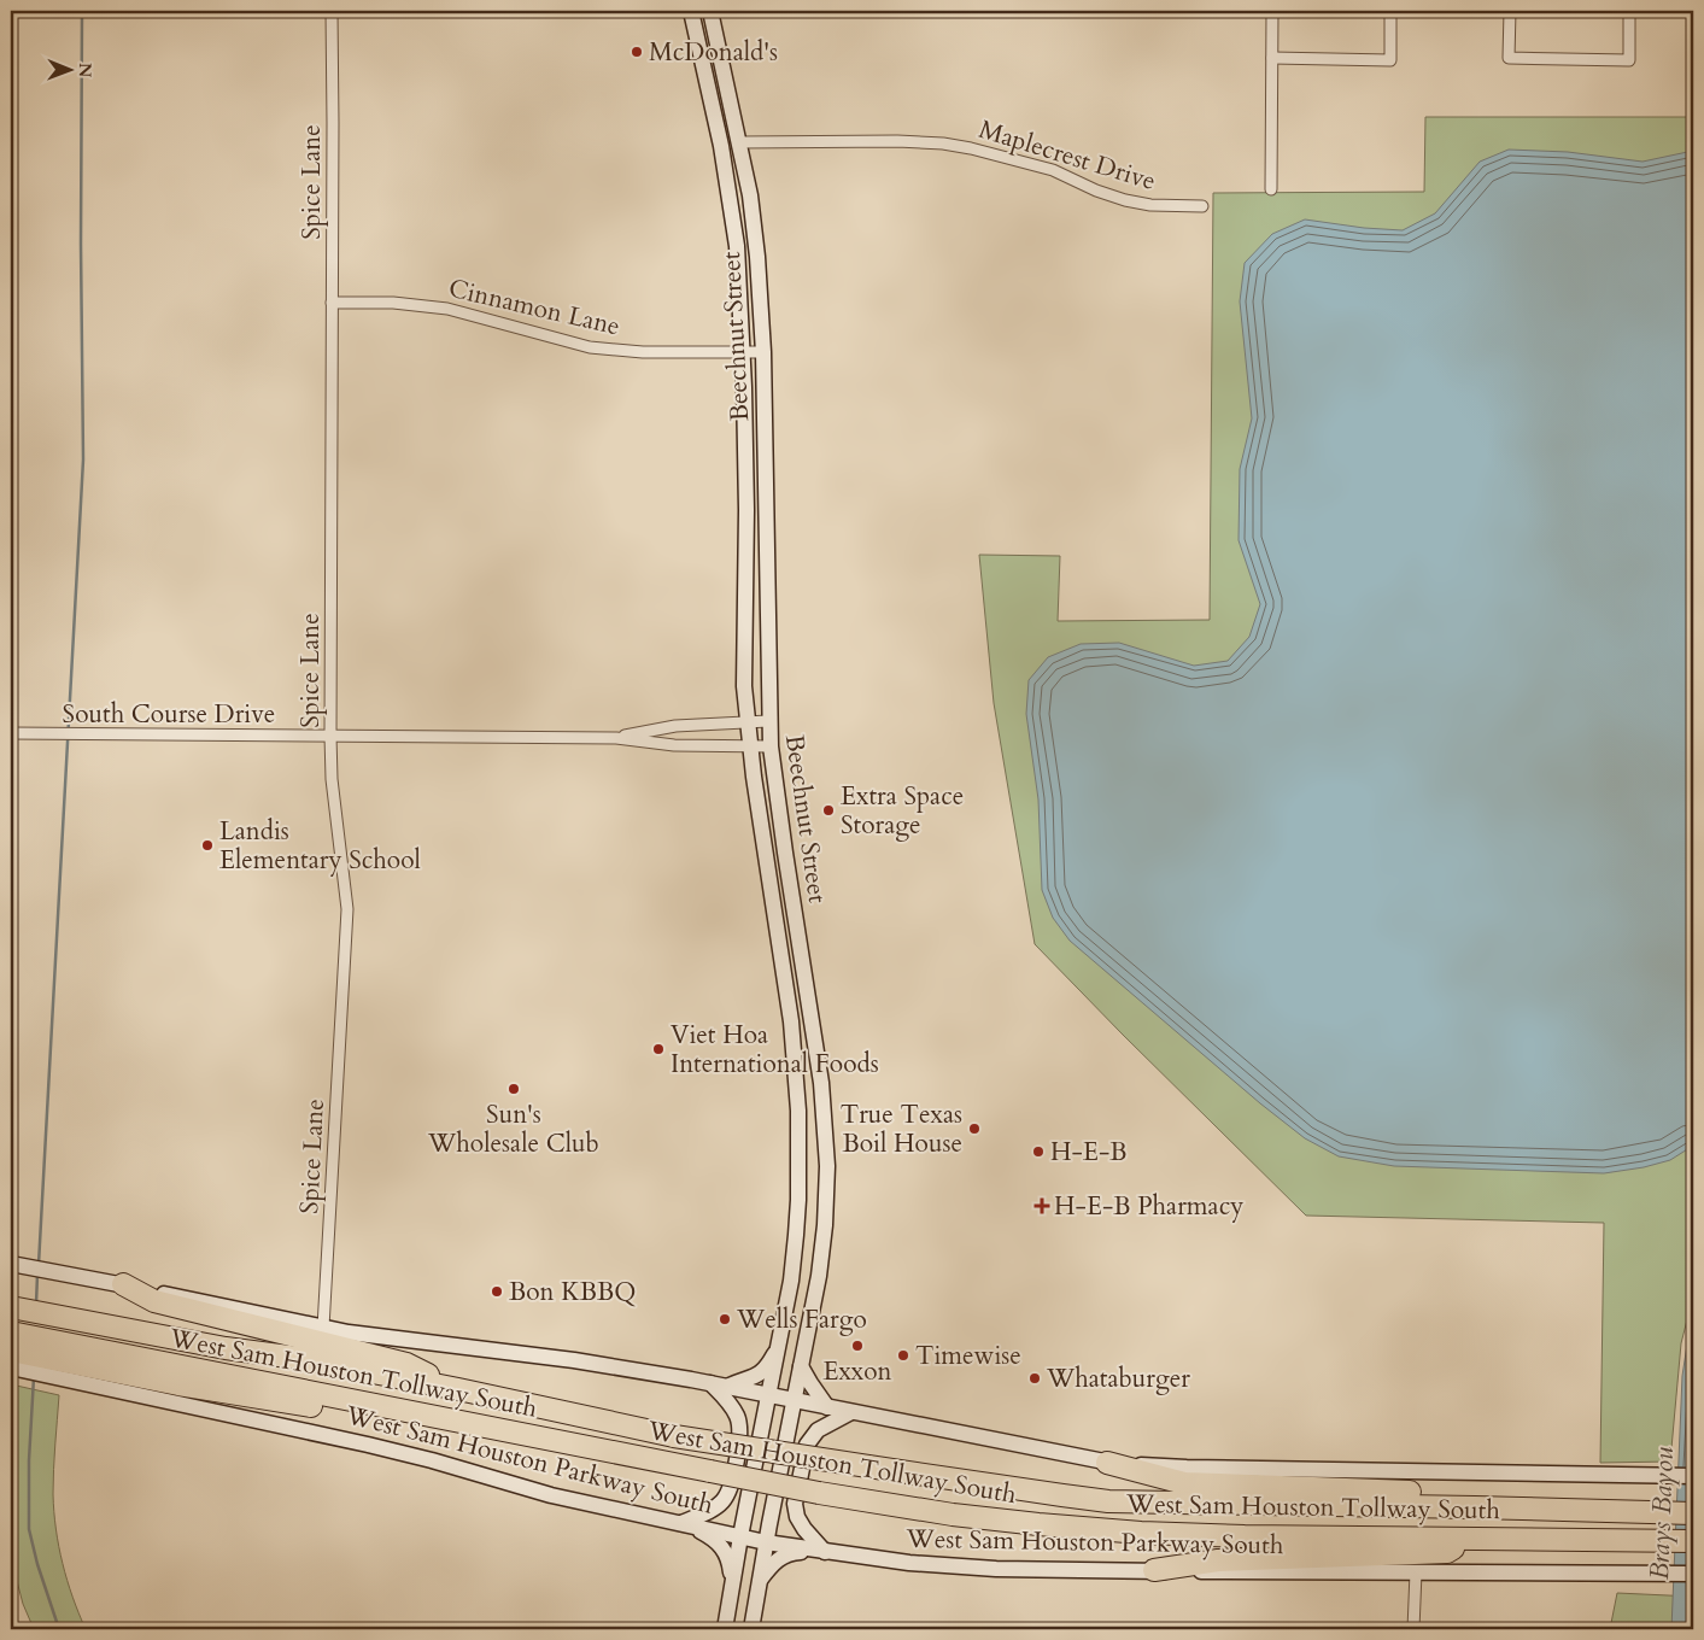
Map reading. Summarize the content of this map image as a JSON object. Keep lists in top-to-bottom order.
{
  "streets": {
    "highway": ["West Sam Houston Tollway South"],
    "main road": ["Beechnut Street", "West Sam Houston Parkway South"],
    "street": [
      "Maplecrest Drive",
      "Spice Lane",
      "Cinnamon Lane",
      "South Course Drive"
    ]
  },
  "crossings": [
    ["Maplecrest Drive", "Beechnut Street"],
    ["Spice Lane", "Cinnamon Lane"],
    ["Spice Lane", "South Course Drive"],
    ["Cinnamon Lane", "Beechnut Street"],
    ["Beechnut Street", "South Course Drive"],
    ["Beechnut Street", "West Sam Houston Parkway South"]
  ],
  "water": ["Brays Bayou"],
  "places": {
    "other": [
      "McDonald's",
      "Extra Space Storage",
      "Landis Elementary School",
      "Viet Hoa International Foods",
      "Sun's Wholesale Club",
      "True Texas Boil House",
      "H-E-B",
      "Bon KBBQ",
      "Wells Fargo",
      "Exxon",
      "Timewise",
      "Whataburger"
    ],
    "health": ["H-E-B Pharmacy"]
  },
  "north": "right"
}
